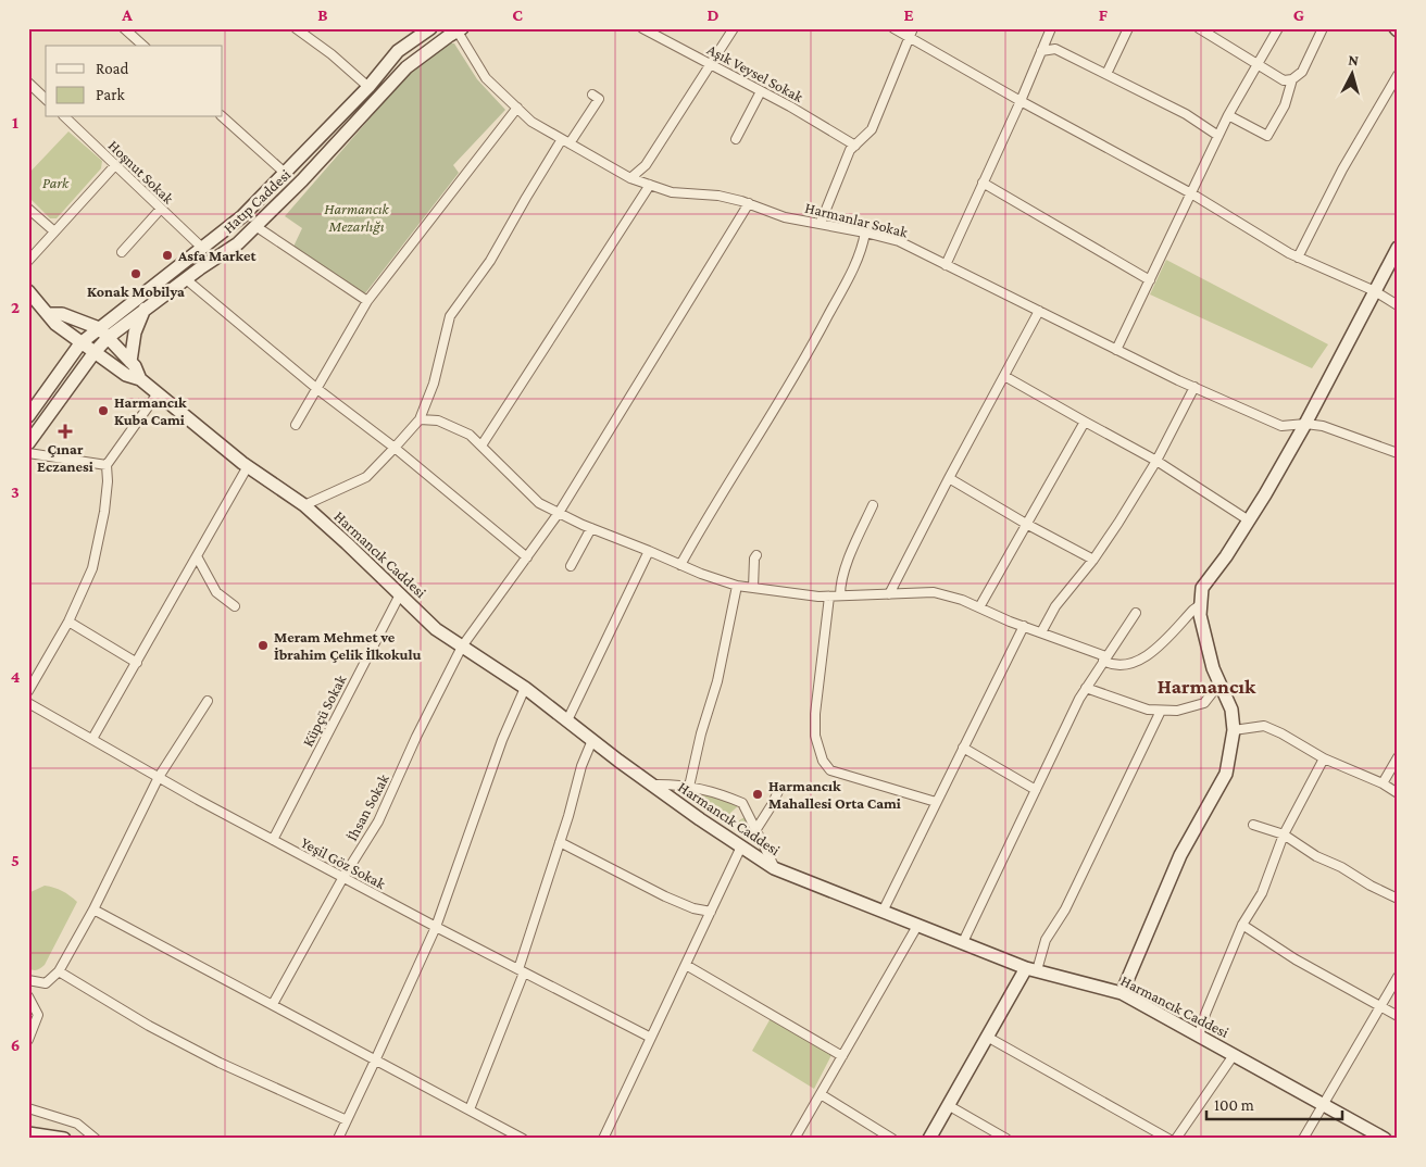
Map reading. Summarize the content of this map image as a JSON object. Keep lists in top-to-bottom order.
{
  "streets": {
    "street": [
      "Aşık Veysel Sokak",
      "Hoşnut Sokak",
      "Hatıp Caddesi",
      "Harmanlar Sokak",
      "Harmancık Caddesi",
      "Küpçü Sokak",
      "İhsan Sokak",
      "Yeşil Göz Sokak"
    ]
  },
  "crossings": [
    ["Hoşnut Sokak", "Hatıp Caddesi"],
    ["Hatıp Caddesi", "Harmanlar Sokak"],
    ["Harmanlar Sokak", "İhsan Sokak"],
    ["Harmancık Caddesi", "Küpçü Sokak"],
    ["Harmancık Caddesi", "İhsan Sokak"],
    ["Küpçü Sokak", "Yeşil Göz Sokak"],
    ["İhsan Sokak", "Yeşil Göz Sokak"]
  ],
  "districts": ["Harmancık"],
  "parks": ["Park", "Harmancık Mezarlığı"],
  "places": {
    "other": [
      "Asfa Market",
      "Konak Mobilya",
      "Harmancık Kuba Cami",
      "Meram Mehmet ve İbrahim Çelik İlkokulu",
      "Harmancık Mahallesi Orta Cami"
    ],
    "health": ["Çınar Eczanesi"]
  },
  "legend": ["Road", "Park"],
  "scale_bar": "100 m",
  "north": "top",
  "grid": {
    "columns": [
      "A",
      "B",
      "C",
      "D",
      "E",
      "F",
      "G"
    ],
    "rows": [
      "1",
      "2",
      "3",
      "4",
      "5",
      "6"
    ]
  }
}
